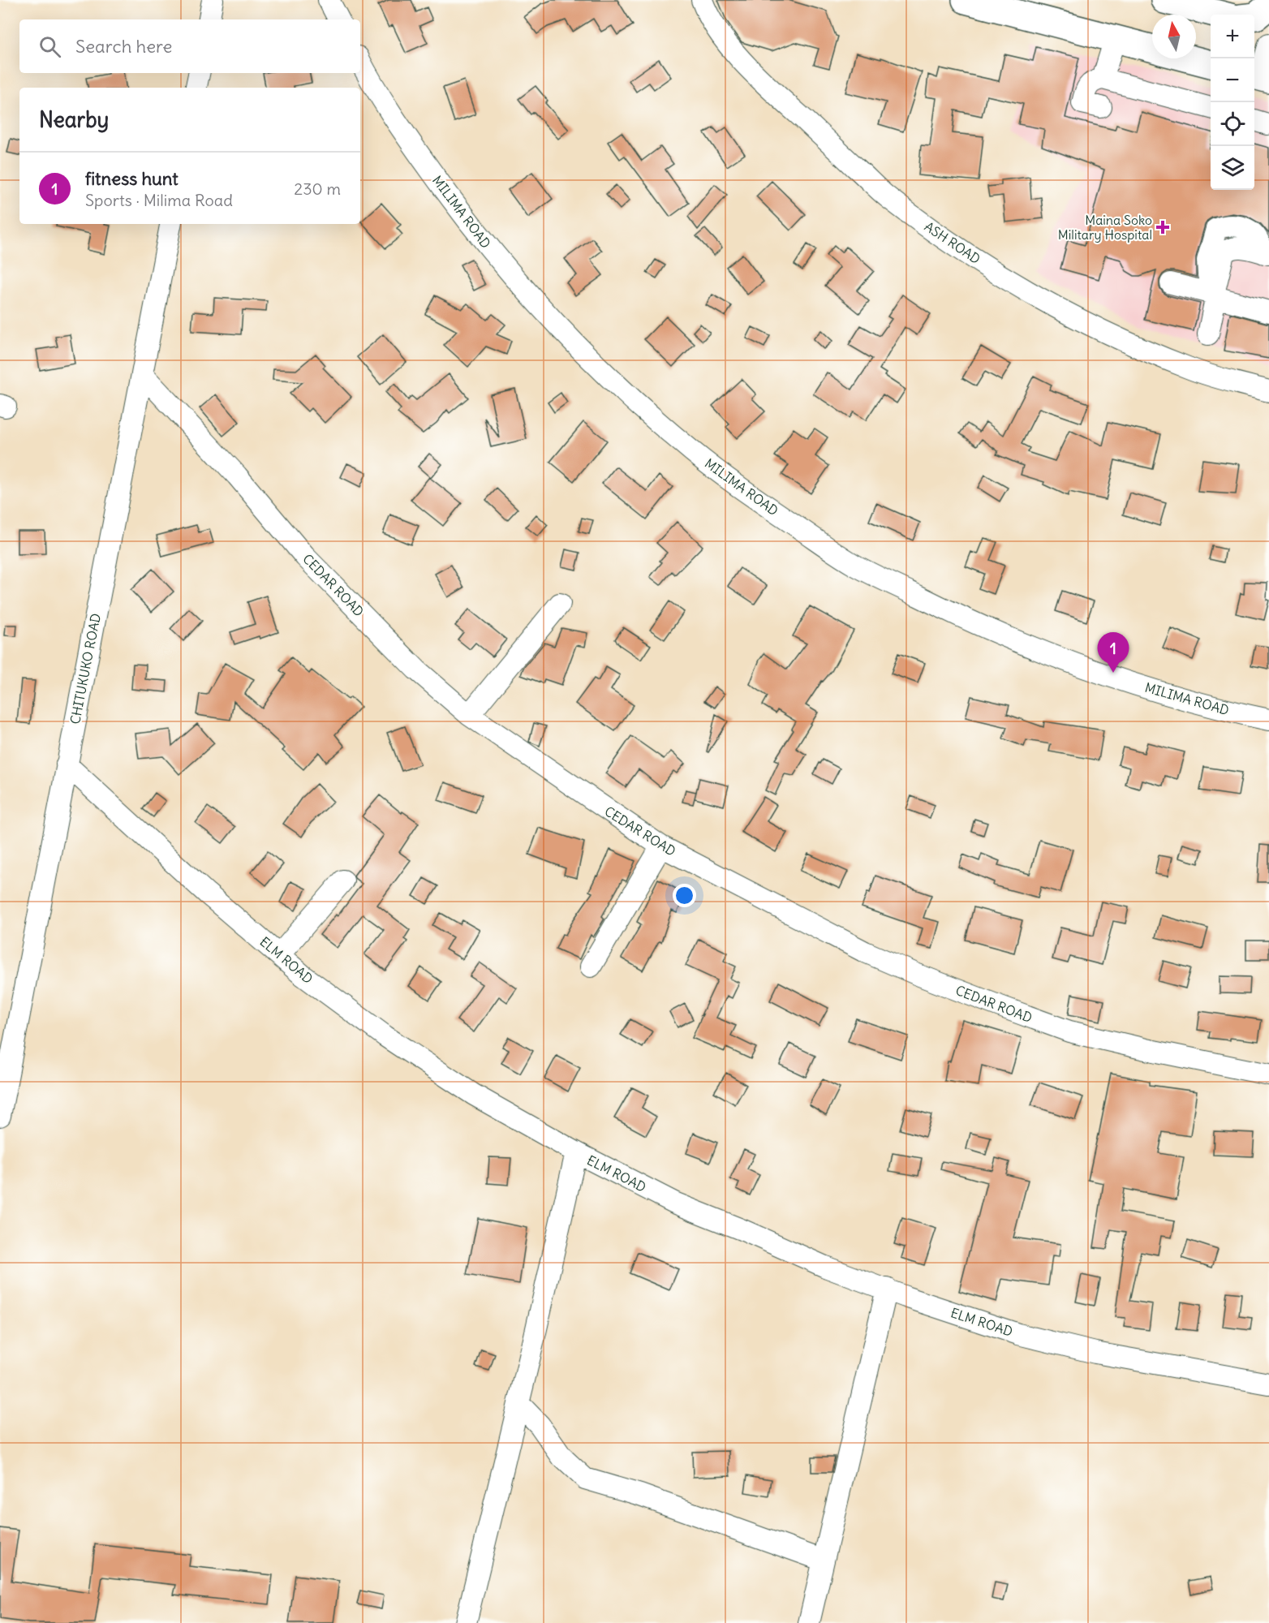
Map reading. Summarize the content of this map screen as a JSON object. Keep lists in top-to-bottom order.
{
  "streets": {
    "street": [
      "MILIMA ROAD",
      "ASH ROAD",
      "CEDAR ROAD",
      "CHITUKUKO ROAD",
      "ELM ROAD"
    ]
  },
  "crossings": [
    ["CEDAR ROAD", "CHITUKUKO ROAD"],
    ["CHITUKUKO ROAD", "ELM ROAD"]
  ],
  "places": {
    "health": ["Maina Soko Military Hospital"]
  },
  "north": "top",
  "page": {
    "map_buttons": ["+", "−"],
    "search": "Search here",
    "heading": "Nearby",
    "list": [
      {
        "mark": "1",
        "name": "fitness hunt",
        "note": "Sports · Milima Road",
        "value": "230 m"
      }
    ],
    "pins": "1"
  }
}
